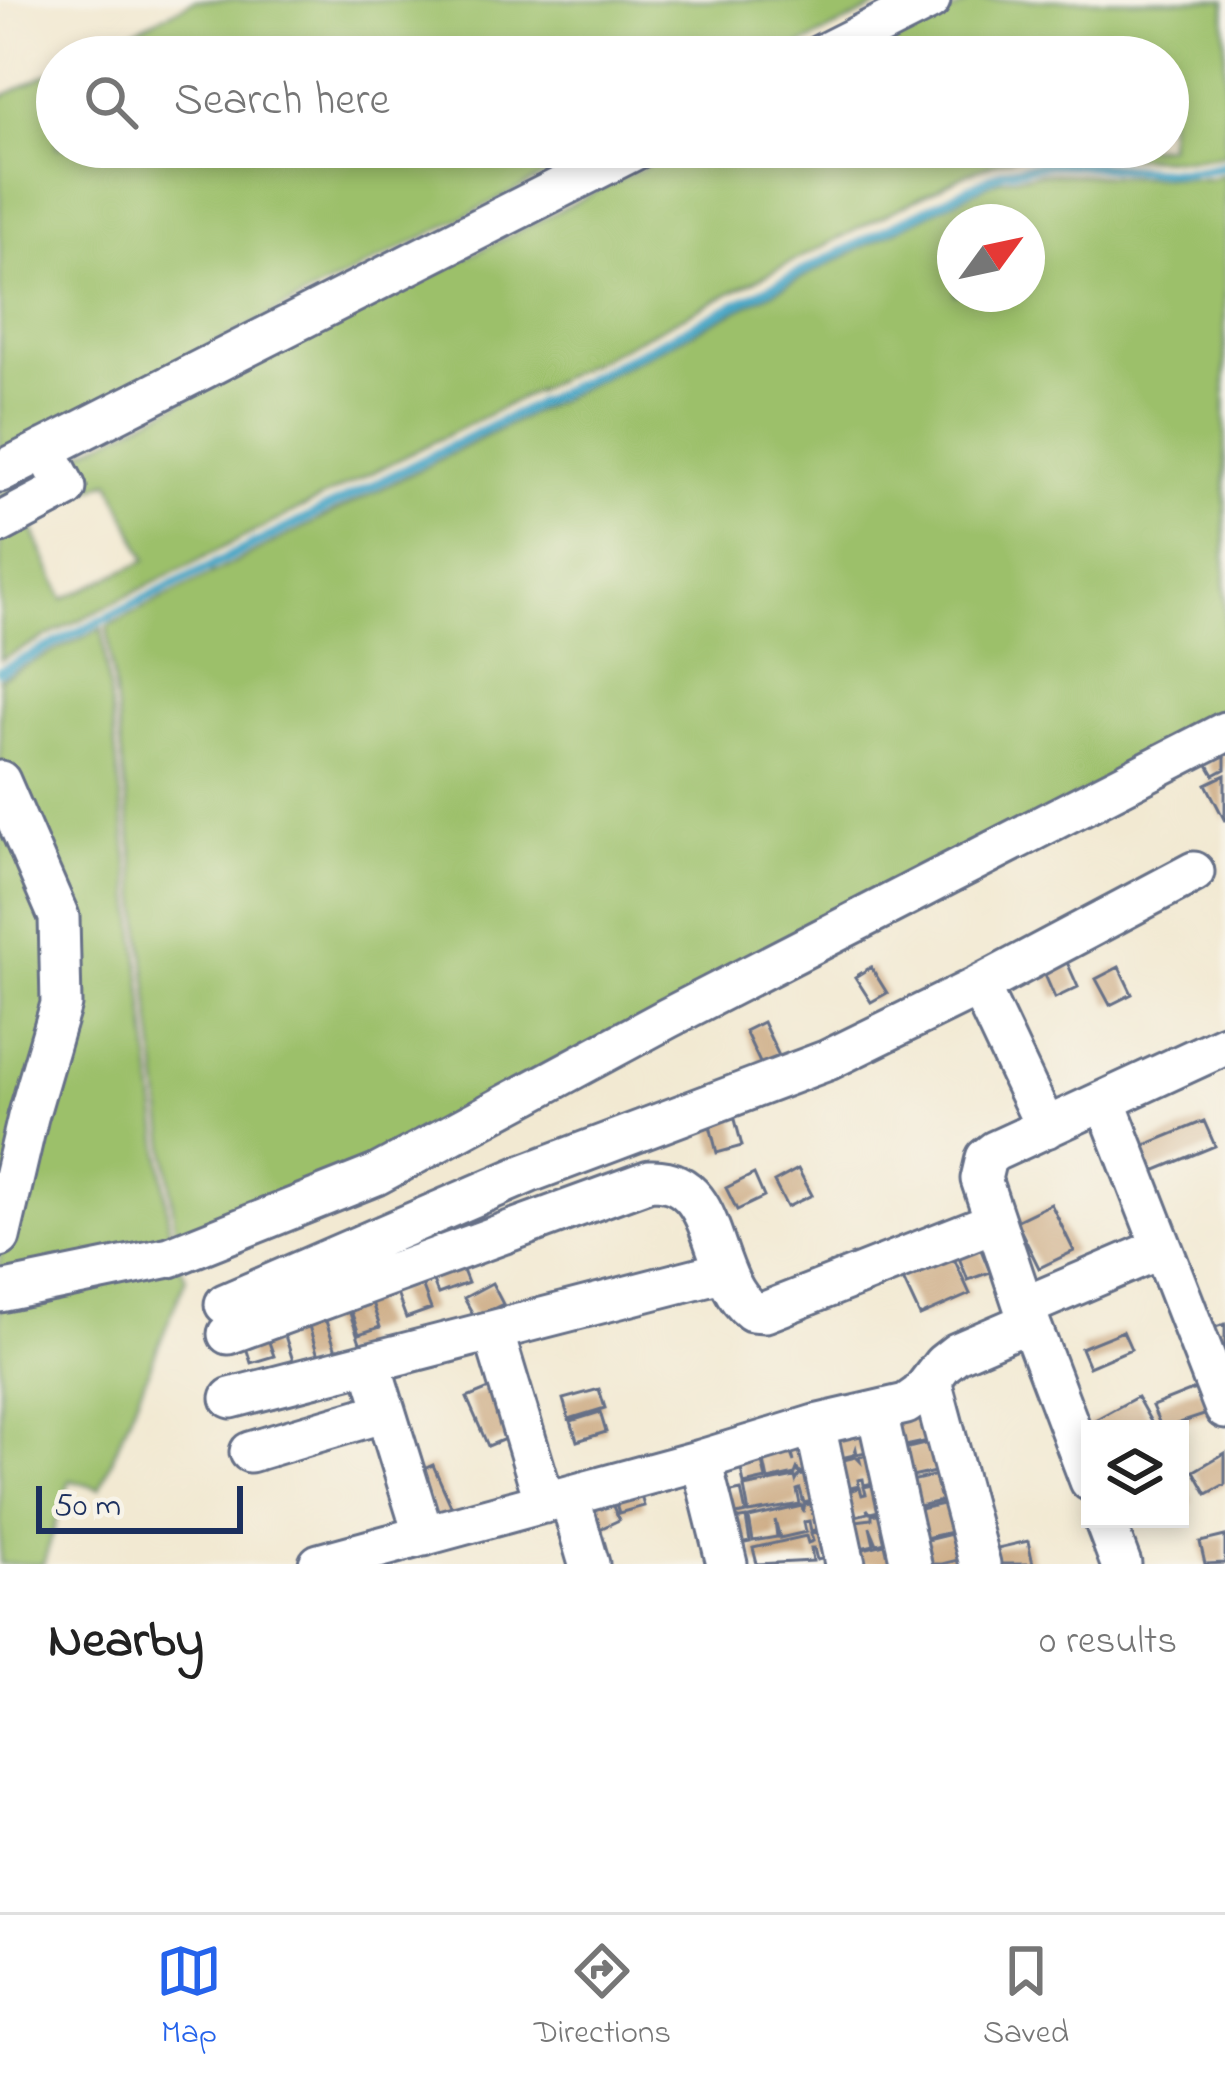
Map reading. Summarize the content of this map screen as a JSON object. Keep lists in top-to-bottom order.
{
  "scale_bar": "50 m",
  "north": "top right",
  "page": {
    "search": "Search here",
    "scale": "50 m",
    "heading": ["Nearby", "0 results"],
    "nav": ["Map", "Directions", "Saved"]
  }
}
